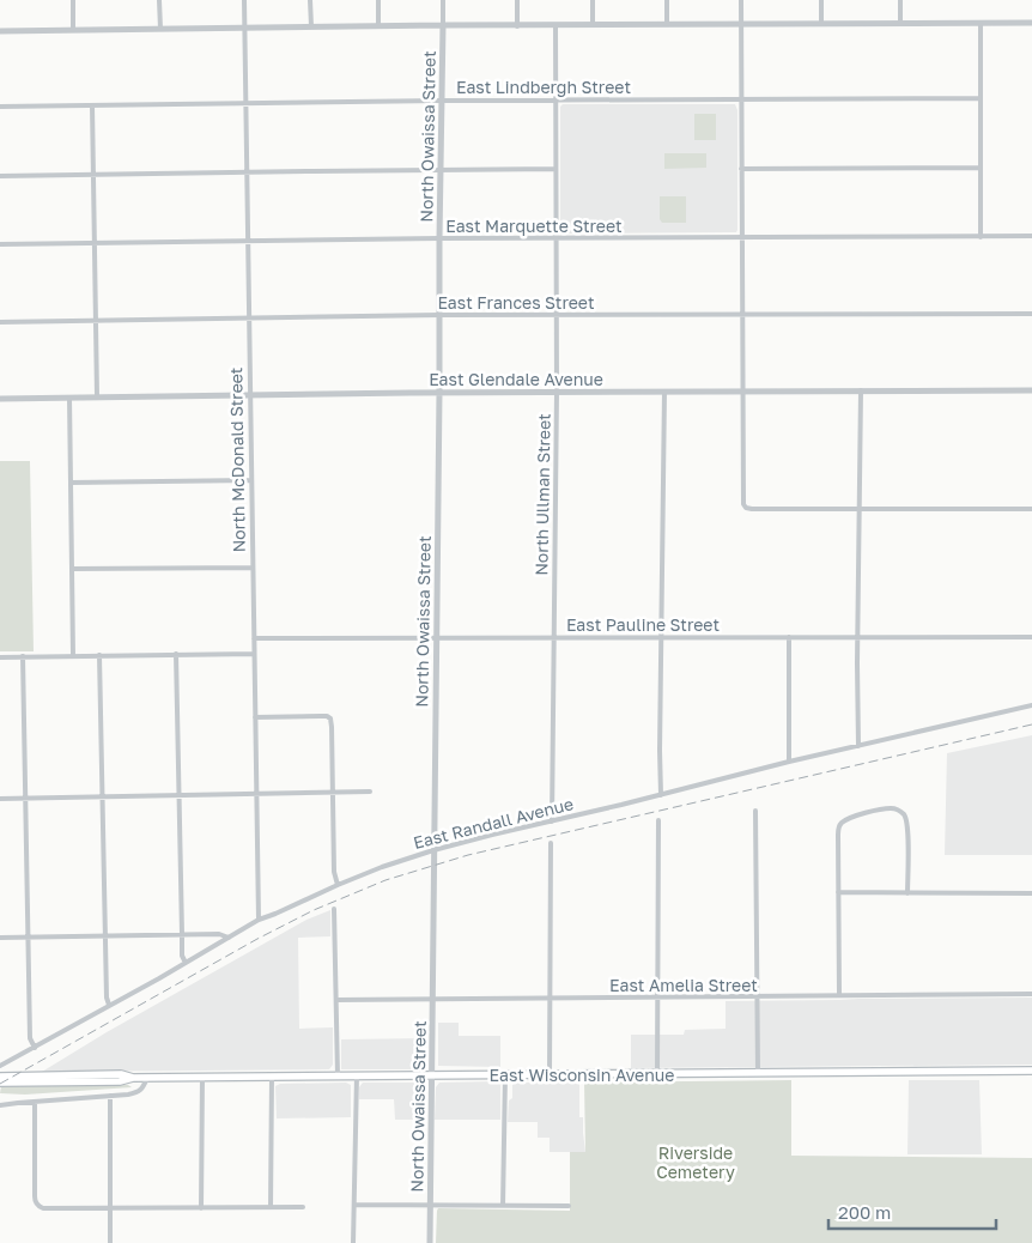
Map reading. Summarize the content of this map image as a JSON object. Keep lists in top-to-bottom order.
{
  "streets": {
    "main road": ["East Wisconsin Avenue"],
    "street": [
      "East Lindbergh Street",
      "North Owaissa Street",
      "East Marquette Street",
      "East Frances Street",
      "East Glendale Avenue",
      "North McDonald Street",
      "North Ullman Street",
      "East Pauline Street",
      "East Randall Avenue",
      "East Amelia Street"
    ]
  },
  "crossings": [
    ["East Lindbergh Street", "North Owaissa Street"],
    ["East Lindbergh Street", "North McDonald Street"],
    ["East Lindbergh Street", "North Ullman Street"],
    ["North Owaissa Street", "East Marquette Street"],
    ["North Owaissa Street", "East Frances Street"],
    ["North Owaissa Street", "East Glendale Avenue"],
    ["North Owaissa Street", "East Pauline Street"],
    ["North Owaissa Street", "East Randall Avenue"],
    ["North Owaissa Street", "East Amelia Street"],
    ["North Owaissa Street", "East Wisconsin Avenue"],
    ["East Marquette Street", "North McDonald Street"],
    ["East Marquette Street", "North Ullman Street"],
    ["East Frances Street", "North McDonald Street"],
    ["East Frances Street", "North Ullman Street"],
    ["East Glendale Avenue", "North McDonald Street"],
    ["East Glendale Avenue", "North Ullman Street"],
    ["North McDonald Street", "East Pauline Street"],
    ["North McDonald Street", "East Randall Avenue"],
    ["North Ullman Street", "East Pauline Street"],
    ["North Ullman Street", "East Randall Avenue"]
  ],
  "parks": ["Riverside Cemetery"],
  "scale_bar": "200 m"
}
